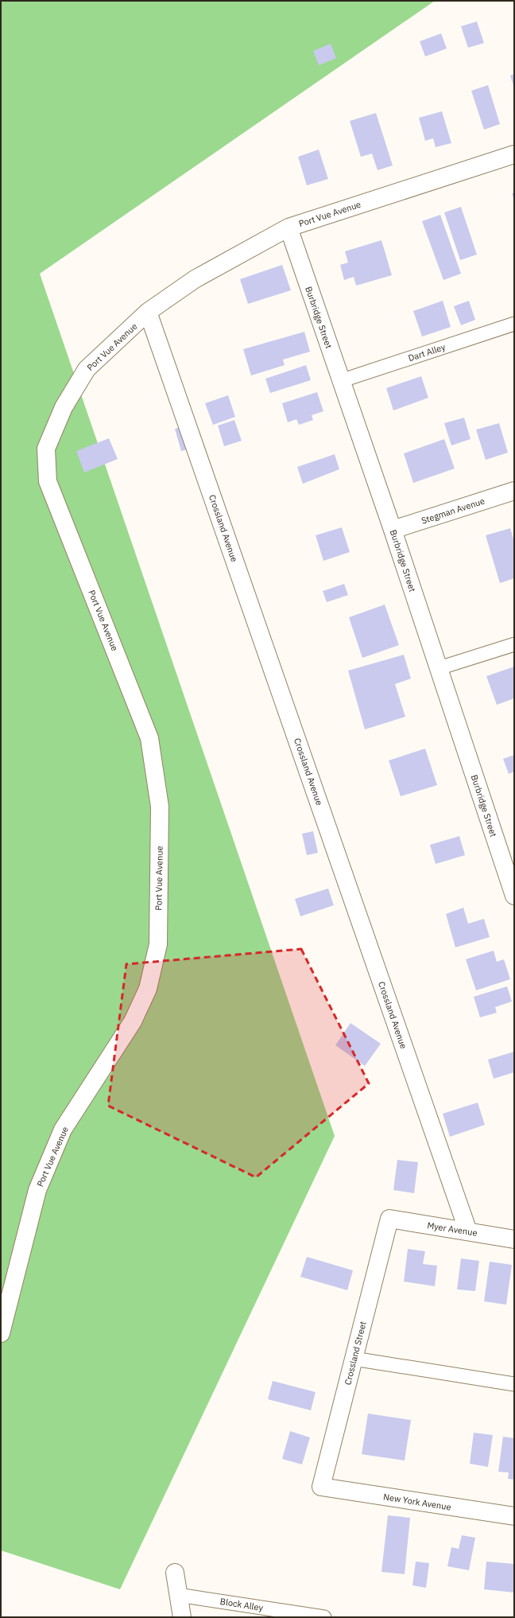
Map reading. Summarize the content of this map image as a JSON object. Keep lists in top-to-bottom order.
{
  "streets": {
    "street": [
      "Port Vue Avenue",
      "Burbridge Street",
      "Stegman Avenue",
      "Crossland Avenue",
      "Myer Avenue",
      "Crossland Street",
      "New York Avenue"
    ],
    "lane": ["Dart Alley", "Block Alley"]
  },
  "crossings": [
    ["Port Vue Avenue", "Burbridge Street"],
    ["Port Vue Avenue", "Crossland Avenue"],
    ["Burbridge Street", "Dart Alley"],
    ["Burbridge Street", "Stegman Avenue"],
    ["Crossland Avenue", "Myer Avenue"],
    ["Myer Avenue", "Crossland Street"],
    ["Crossland Street", "New York Avenue"]
  ]
}
